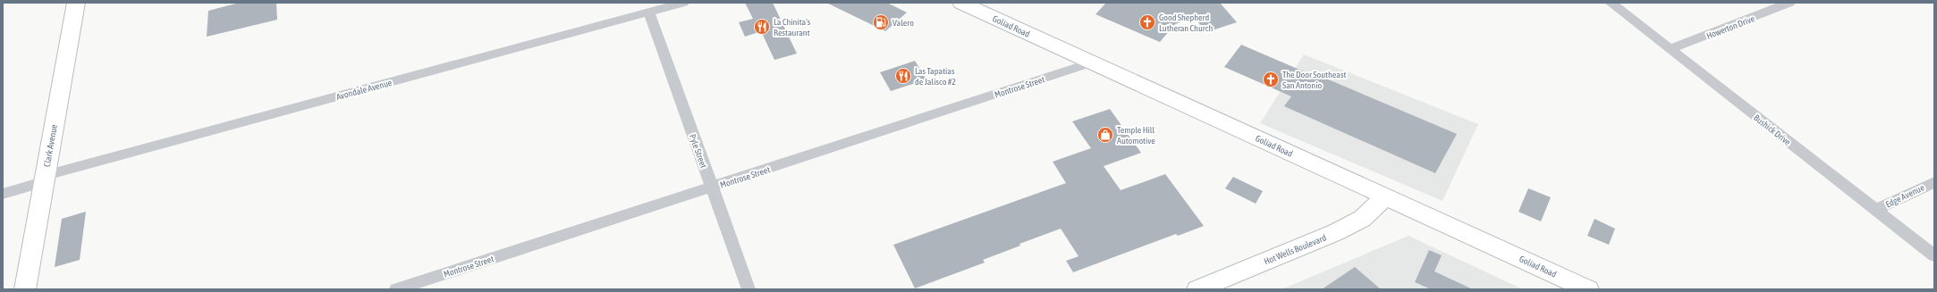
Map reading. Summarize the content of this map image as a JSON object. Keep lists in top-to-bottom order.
{
  "streets": {
    "main road": ["Goliad Road", "Clark Avenue", "Hot Wells Boulevard"],
    "street": [
      "Howerton Drive",
      "Montrose Street",
      "Avondale Avenue",
      "Bushick Drive",
      "Pyle Street",
      "Edge Avenue"
    ]
  },
  "crossings": [
    ["Goliad Road", "Montrose Street"],
    ["Goliad Road", "Hot Wells Boulevard"],
    ["Howerton Drive", "Bushick Drive"],
    ["Montrose Street", "Pyle Street"],
    ["Avondale Avenue", "Clark Avenue"],
    ["Avondale Avenue", "Pyle Street"],
    ["Bushick Drive", "Edge Avenue"]
  ],
  "places": {
    "fuel station": ["Valero"],
    "church": ["Good Shepherd Lutheran Church", "The Door Southeast San Antonio"],
    "restaurant": ["La Chinita's Restaurant", "Las Tapatias de Jalisco #2"],
    "shop": ["Temple Hill Automotive"]
  }
}
